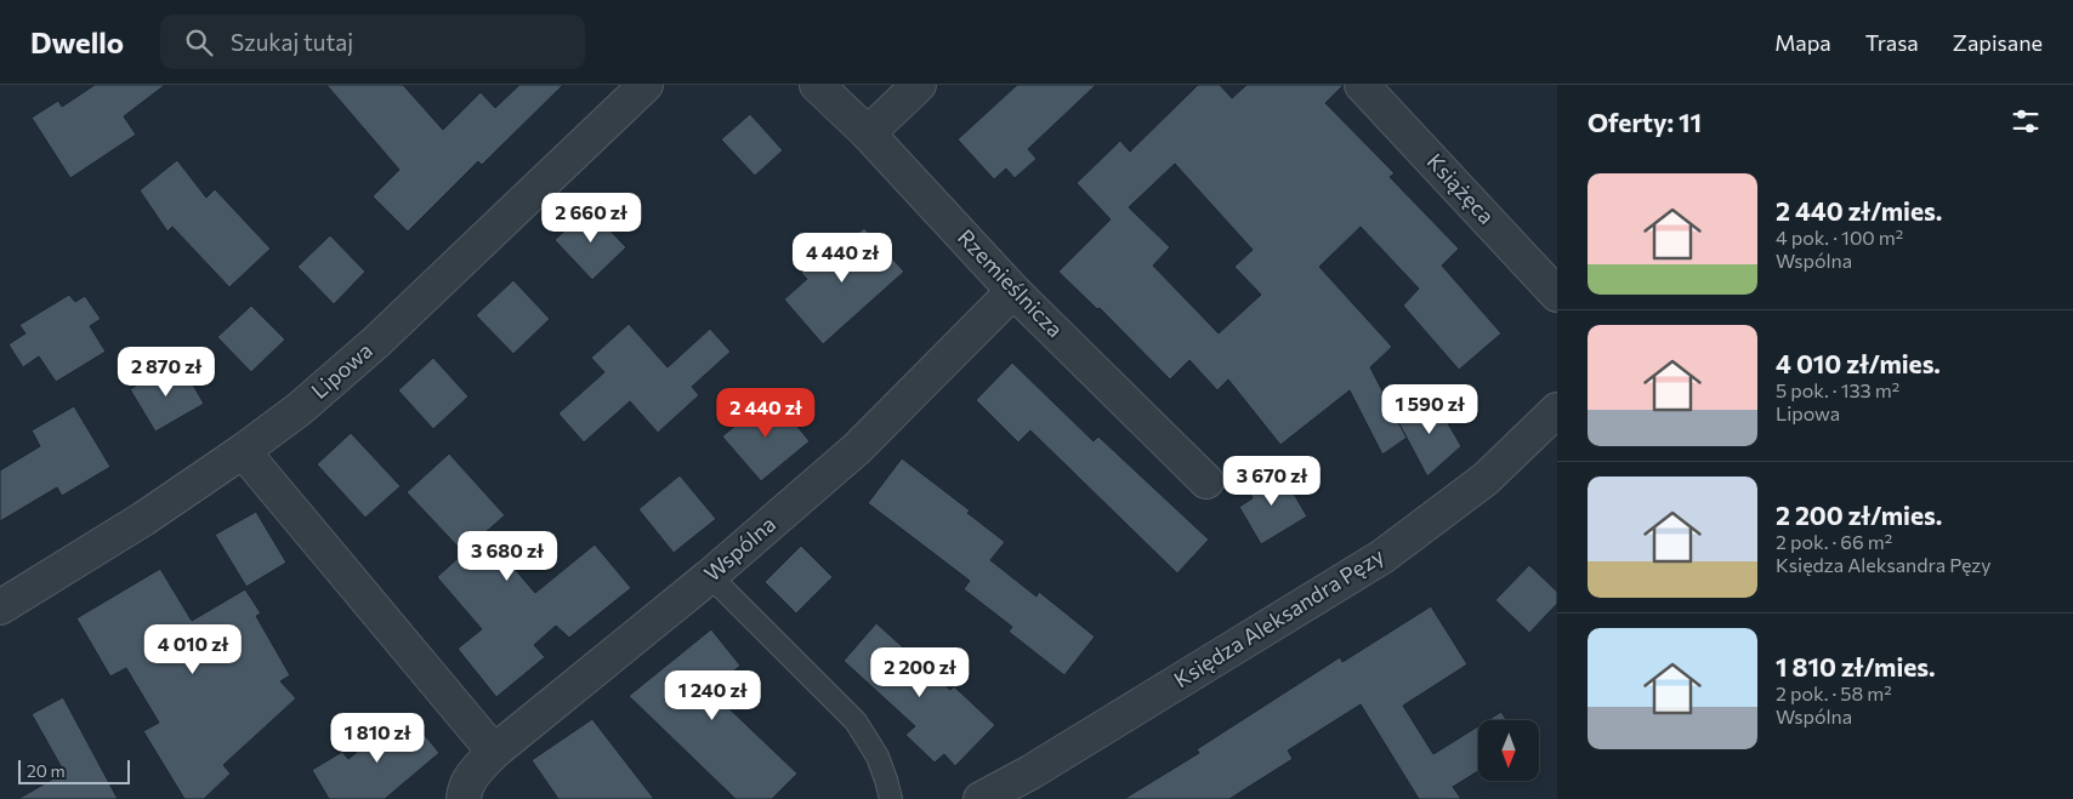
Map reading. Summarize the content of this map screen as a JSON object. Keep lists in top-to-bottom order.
{
  "streets": {
    "street": [
      "Książęca",
      "Rzemieślnicza",
      "Lipowa",
      "Wspólna",
      "Księdza Aleksandra Pęzy"
    ]
  },
  "crossings": [
    ["Rzemieślnicza", "Wspólna"]
  ],
  "scale_bar": "20 m",
  "north": "bottom",
  "page": {
    "header": "Dwello",
    "search": "Szukaj tutaj",
    "nav": ["Mapa", "Trasa", "Zapisane"],
    "heading": "Oferty: 11",
    "list": [
      {
        "name": "2 440 zł/mies.",
        "note": "4 pok. · 100 m² · Wspólna"
      },
      {
        "name": "4 010 zł/mies.",
        "note": "5 pok. · 133 m² · Lipowa"
      },
      {
        "name": "2 200 zł/mies.",
        "note": "2 pok. · 66 m² · Księdza Aleksandra Pęzy"
      },
      {
        "name": "1 810 zł/mies.",
        "note": "2 pok. · 58 m² · Wspólna"
      }
    ],
    "price": [
      "2 660 zł",
      "4 440 zł",
      "2 870 zł",
      "1 590 zł",
      "2 440 zł",
      "3 670 zł",
      "3 680 zł",
      "4 010 zł",
      "2 200 zł",
      "1 240 zł",
      "1 810 zł"
    ],
    "scale": "20 m"
  }
}
